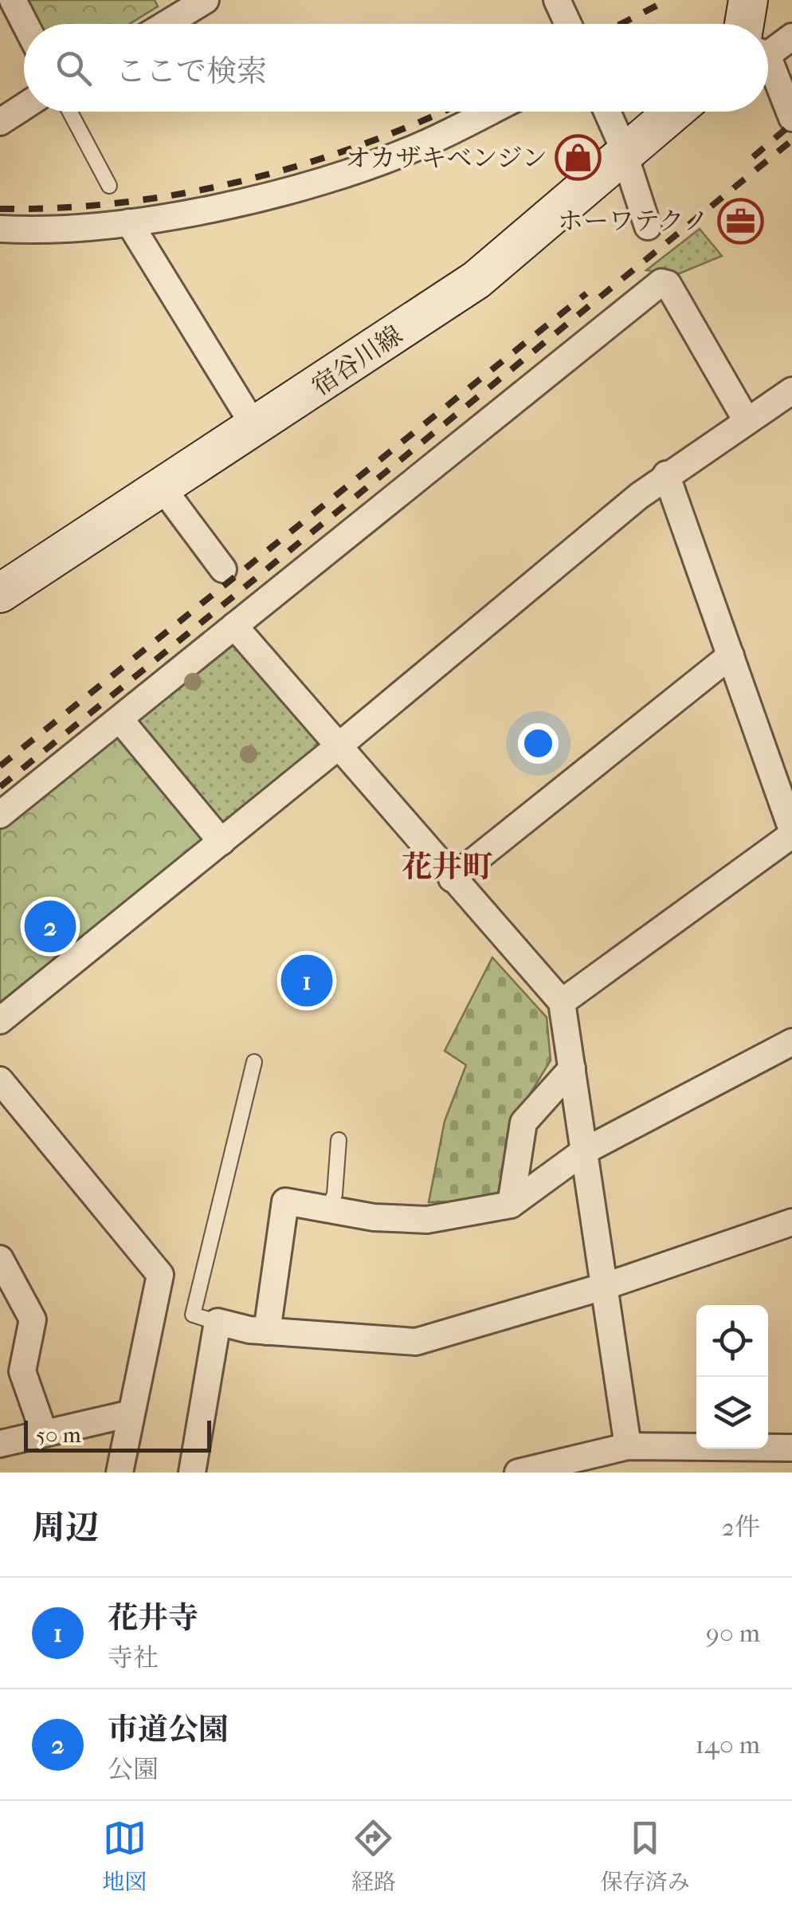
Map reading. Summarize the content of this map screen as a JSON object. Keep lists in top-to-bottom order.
{
  "streets": {
    "main road": ["宿谷川線"]
  },
  "districts": ["花井町"],
  "places": {
    "shop": ["オカザキベンジン"],
    "office": ["ホーワテクノ"]
  },
  "scale_bar": "50 m",
  "page": {
    "search": "ここで検索",
    "pins": ["2", "1"],
    "scale": "50 m",
    "heading": ["周辺", "2件"],
    "list": [
      {
        "mark": "1",
        "name": "花井寺",
        "note": "寺社",
        "value": "90 m"
      },
      {
        "mark": "2",
        "name": "市道公園",
        "note": "公園",
        "value": "140 m"
      }
    ],
    "nav": ["地図", "経路", "保存済み"]
  }
}
